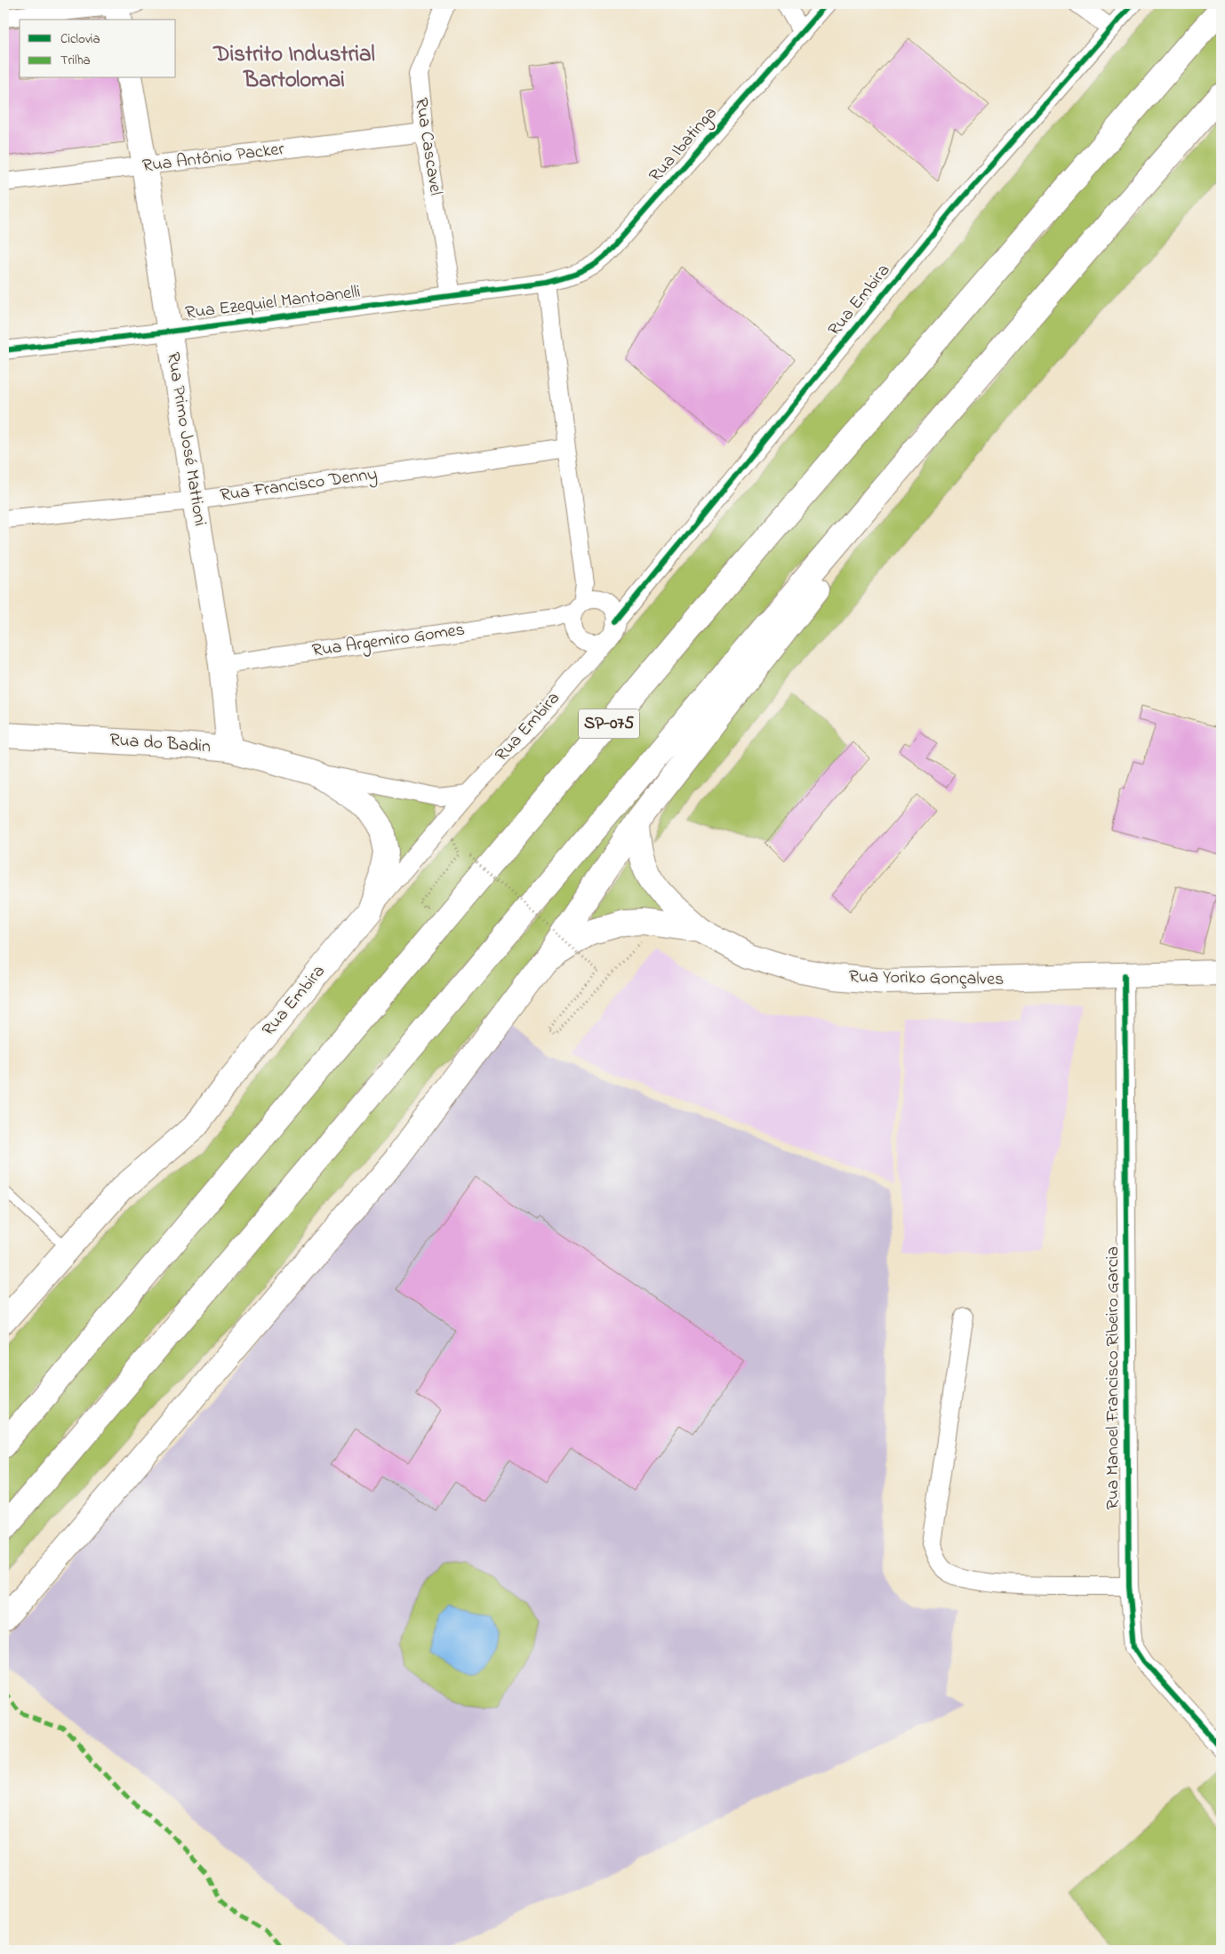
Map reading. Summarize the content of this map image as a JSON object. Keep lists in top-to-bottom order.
{
  "streets": {
    "main road": [
      "Rua Embira",
      "Rua Primo José Mattioni",
      "SP-075",
      "Rua do Badin",
      "Rua Yoriko Gonçalves"
    ],
    "street": [
      "Rua Ibatinga",
      "Rua Cascavel",
      "Rua Antônio Packer",
      "Rua Ezequiel Mantoanelli",
      "Rua Francisco Denny",
      "Rua Argemiro Gomes",
      "Rua Manoel Francisco Ribeiro Garcia"
    ]
  },
  "crossings": [
    ["Rua Ibatinga", "Rua Ezequiel Mantoanelli"],
    ["Rua Cascavel", "Rua Antônio Packer"],
    ["Rua Cascavel", "Rua Ezequiel Mantoanelli"],
    ["Rua Antônio Packer", "Rua Primo José Mattioni"],
    ["Rua Embira", "Rua Argemiro Gomes"],
    ["Rua Embira", "Rua do Badin"],
    ["Rua Ezequiel Mantoanelli", "Rua Primo José Mattioni"],
    ["Rua Primo José Mattioni", "Rua Francisco Denny"],
    ["Rua Primo José Mattioni", "Rua Argemiro Gomes"],
    ["Rua Primo José Mattioni", "Rua do Badin"],
    ["Rua Yoriko Gonçalves", "Rua Manoel Francisco Ribeiro Garcia"]
  ],
  "districts": ["Distrito Industrial Bartolomai"],
  "legend": ["Ciclovia", "Trilha"]
}
